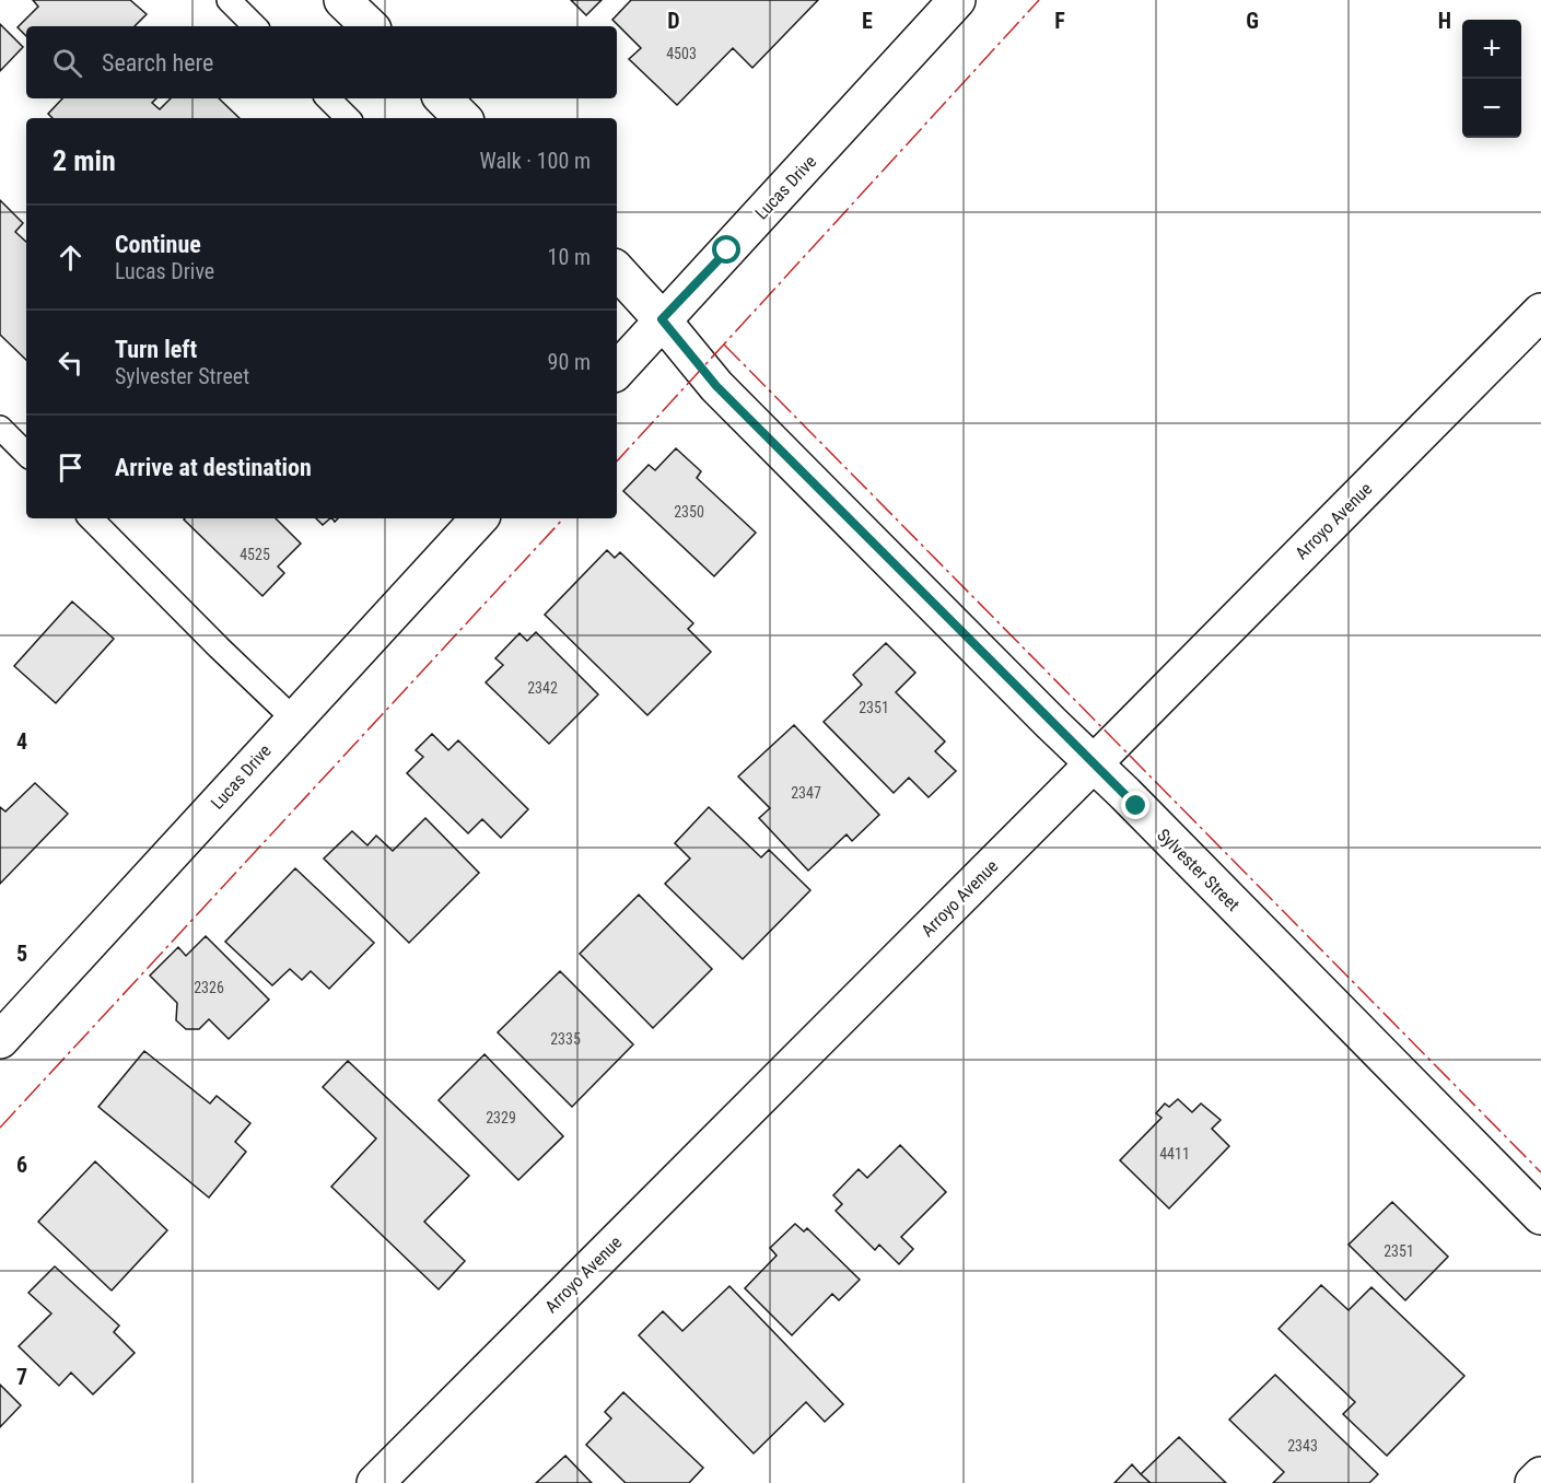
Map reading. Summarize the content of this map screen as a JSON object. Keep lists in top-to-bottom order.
{
  "streets": {
    "street": ["Lucas Drive", "Arroyo Avenue", "Sylvester Street"]
  },
  "crossings": [
    ["Lucas Drive", "Sylvester Street"],
    ["Arroyo Avenue", "Sylvester Street"]
  ],
  "house_numbers": [
    "4503",
    "2350",
    "4525",
    "2342",
    "2351",
    "2347",
    "2326",
    "2335",
    "2329",
    "4411",
    "2351",
    "2343"
  ],
  "page": {
    "map_buttons": ["+", "−"],
    "search": "Search here",
    "heading": ["2 min", "Walk · 100 m"],
    "list": [
      ["Continue", "Lucas Drive", "10 m"],
      ["Turn left", "Sylvester Street", "90 m"],
      "Arrive at destination"
    ]
  },
  "grid": {
    "columns": [
      "D",
      "E",
      "F",
      "G",
      "H"
    ],
    "rows": [
      "4",
      "5",
      "6",
      "7"
    ]
  }
}
